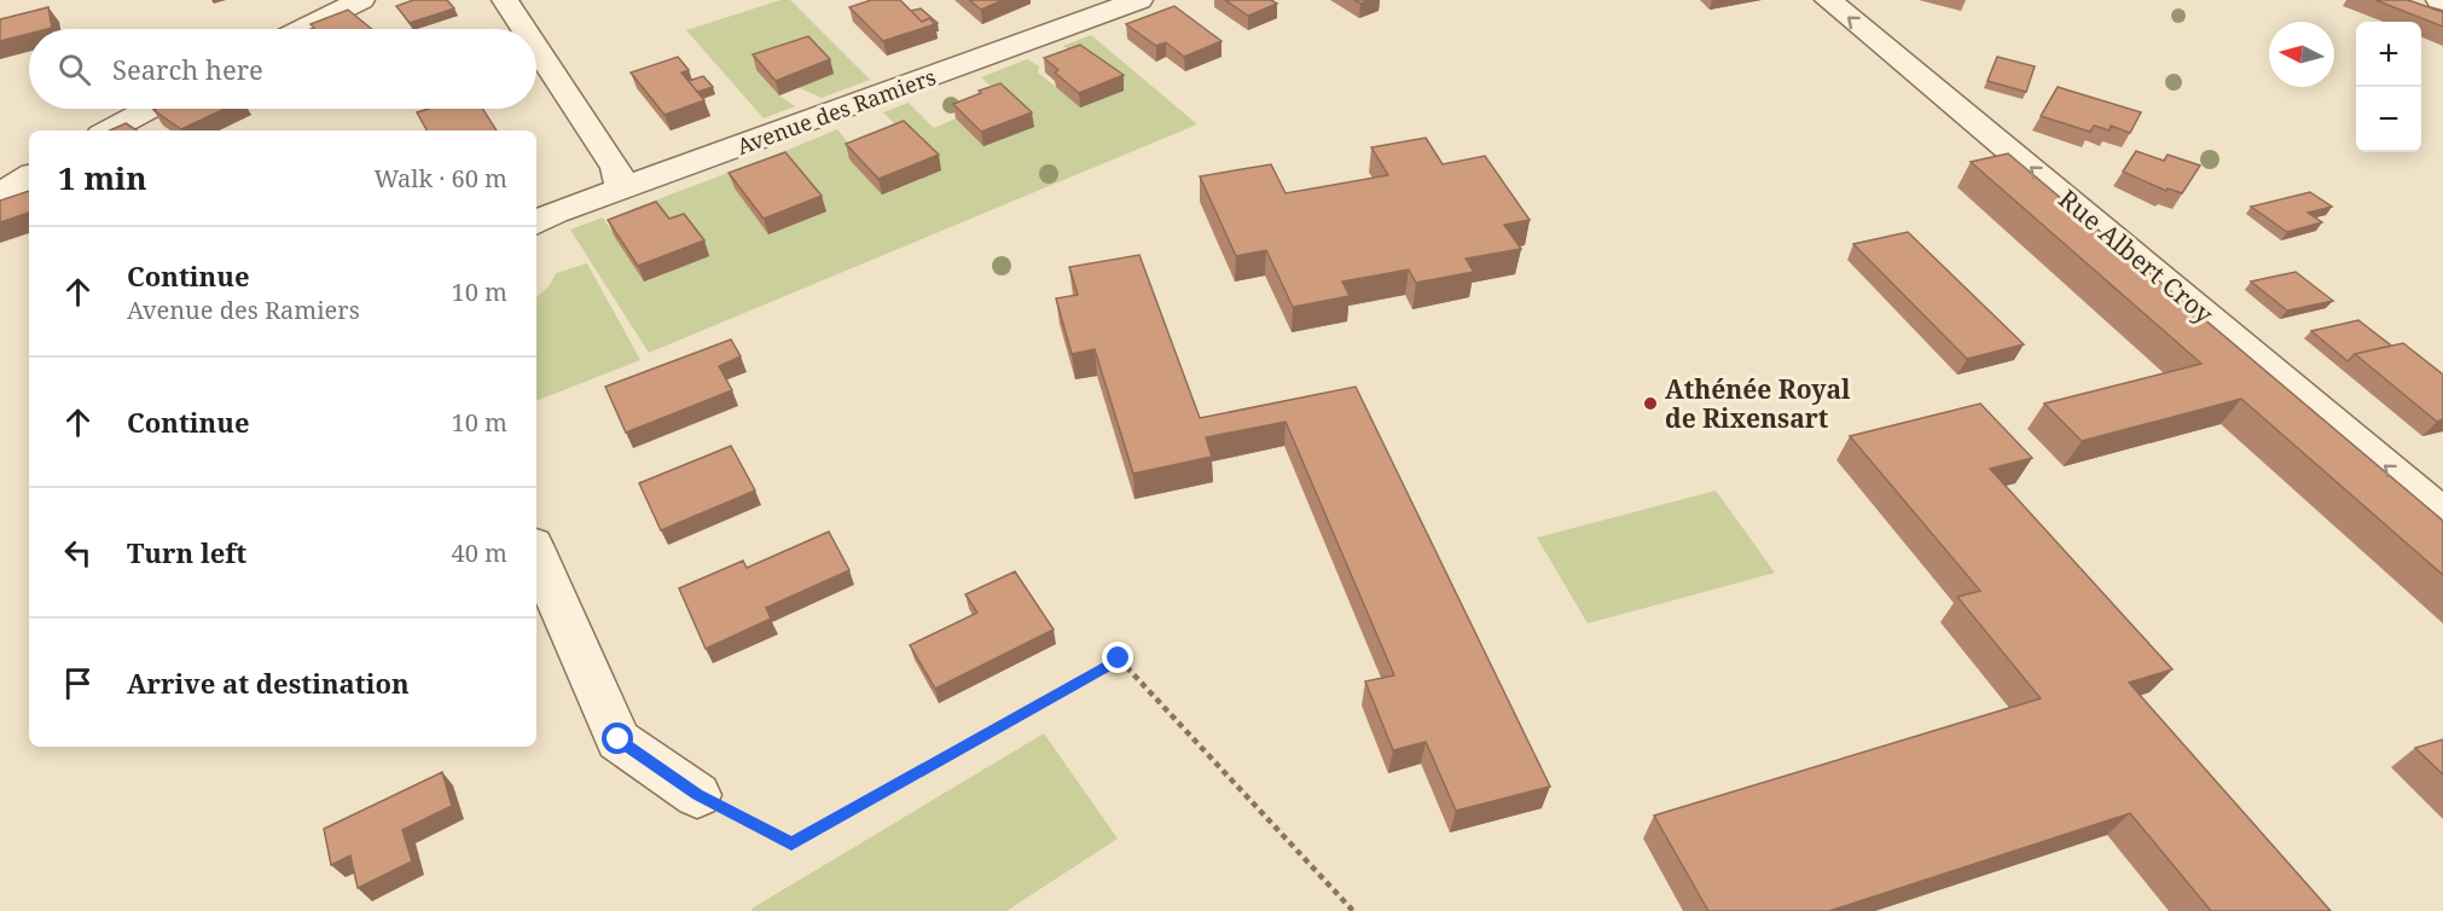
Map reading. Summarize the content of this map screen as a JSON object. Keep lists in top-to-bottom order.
{
  "streets": {
    "street": ["Avenue des Ramiers", "Rue Albert Croy"]
  },
  "one_way": ["Rue Albert Croy"],
  "places": ["Athénée Royal de Rixensart"],
  "north": "left",
  "page": {
    "map_buttons": ["+", "−"],
    "search": "Search here",
    "heading": ["1 min", "Walk · 60 m"],
    "list": [
      ["Continue", "Avenue des Ramiers", "10 m"],
      ["Continue", "10 m"],
      ["Turn left", "40 m"],
      "Arrive at destination"
    ]
  }
}
